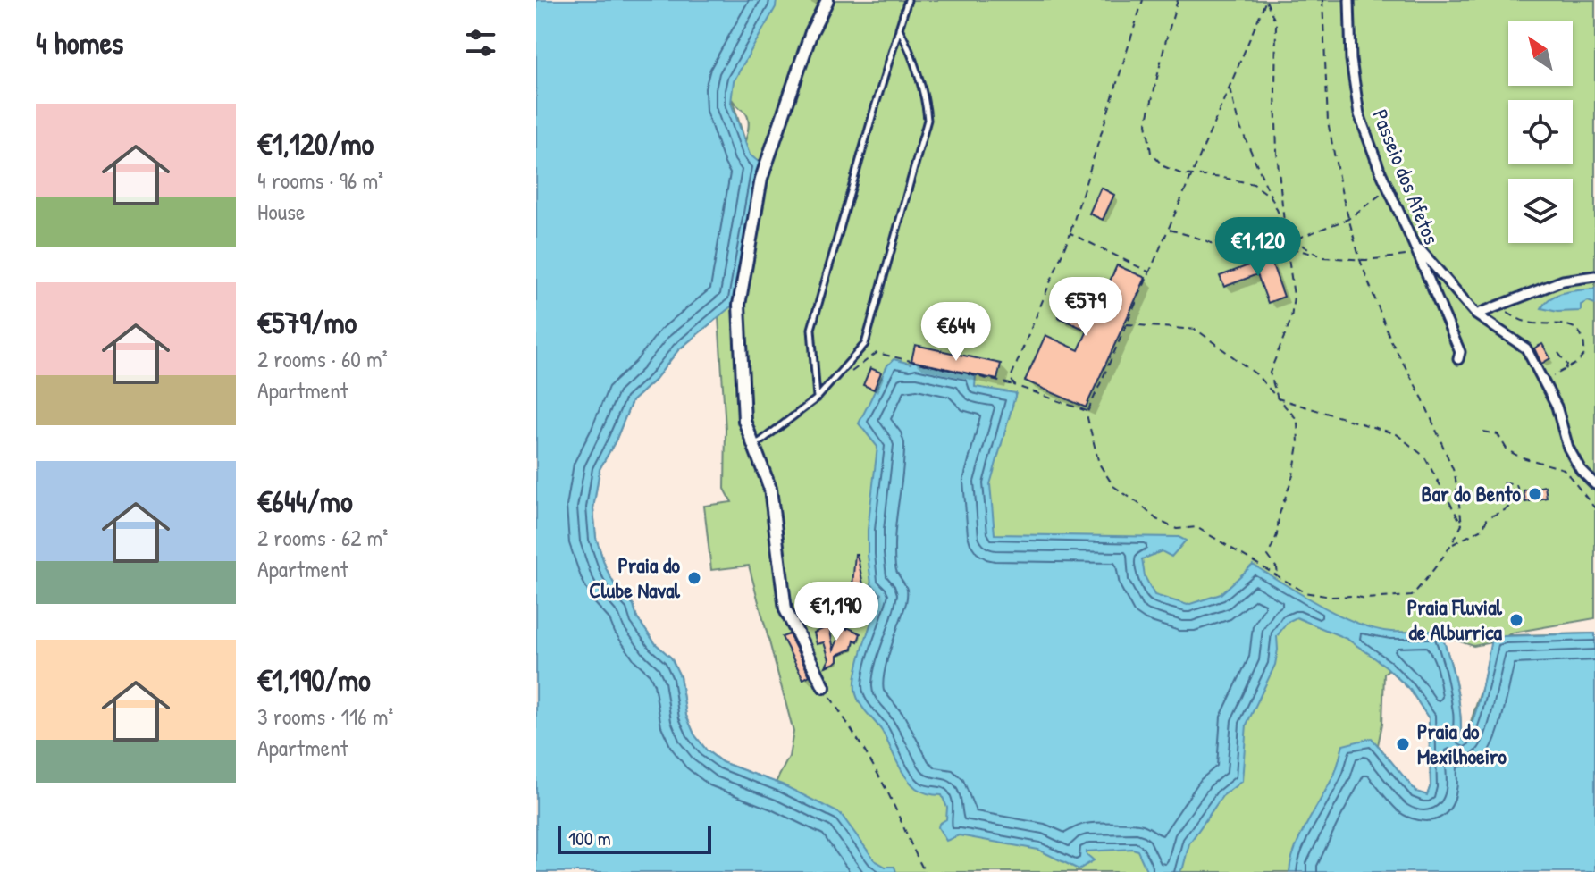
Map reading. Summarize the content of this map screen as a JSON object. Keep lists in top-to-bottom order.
{
  "streets": {
    "street": ["Passeio dos Afetos"]
  },
  "places": [
    "Bar do Bento",
    "Praia do Clube Naval",
    "Praia Fluvial de Alburrica",
    "Praia do Mexilhoeiro"
  ],
  "scale_bar": "100 m",
  "north": "top left",
  "page": {
    "heading": "4 homes",
    "list": [
      {
        "name": "€1,120/mo",
        "note": "4 rooms · 96 m² · House"
      },
      {
        "name": "€579/mo",
        "note": "2 rooms · 60 m² · Apartment"
      },
      {
        "name": "€644/mo",
        "note": "2 rooms · 62 m² · Apartment"
      },
      {
        "name": "€1,190/mo",
        "note": "3 rooms · 116 m² · Apartment"
      }
    ],
    "price": [
      "€1,120",
      "€579",
      "€644",
      "€1,190"
    ],
    "scale": "100 m"
  }
}
